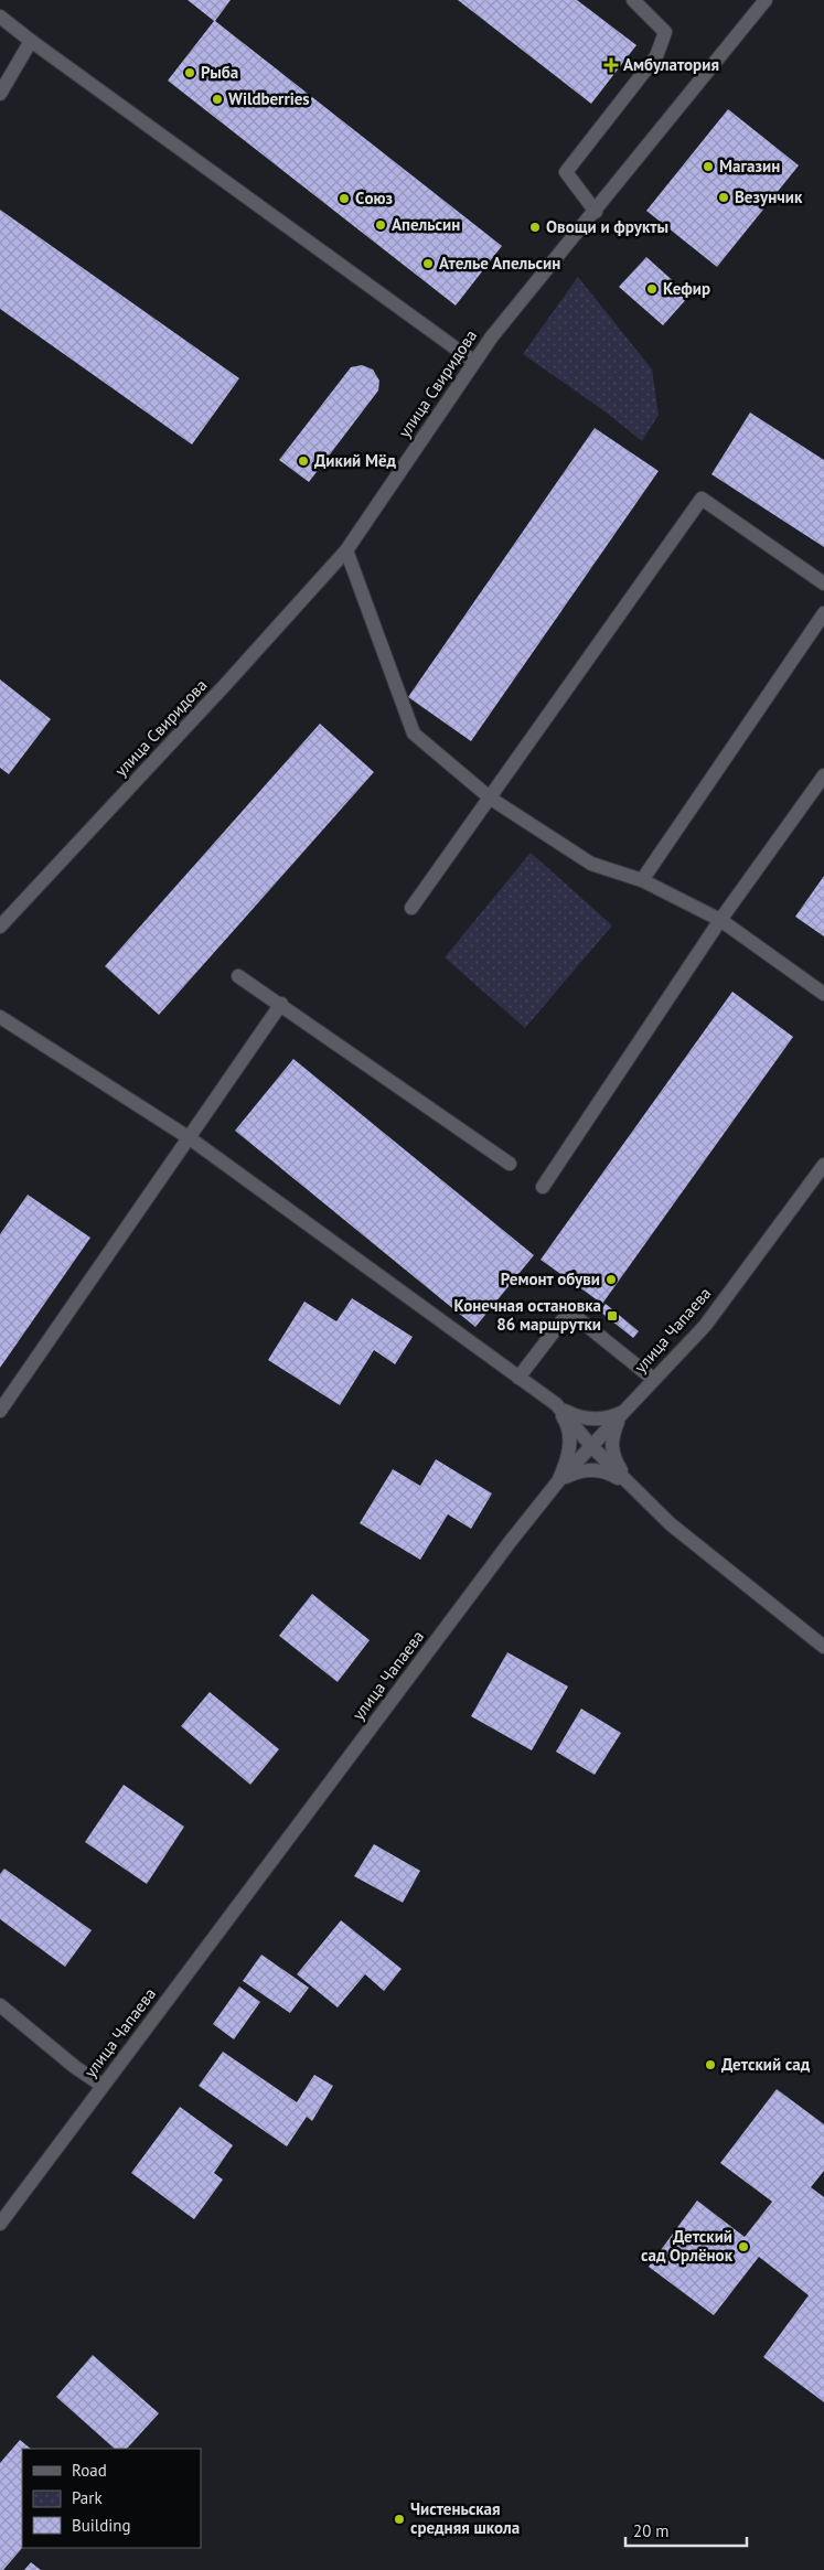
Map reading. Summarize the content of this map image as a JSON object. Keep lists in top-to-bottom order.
{
  "streets": {
    "street": ["улица Свиридова", "улица Чапаева"]
  },
  "places": {
    "health": ["Амбулатория"],
    "other": [
      "Рыба",
      "Wildberries",
      "Магазин",
      "Везунчик",
      "Cоюз",
      "Апельсин",
      "Овощи и фрукты",
      "Ателье Апельсин",
      "Кефир",
      "Дикий Мёд",
      "Ремонт обуви",
      "Детский сад",
      "Детский сад Орлёнок",
      "Чистеньская средняя школа"
    ],
    "transit": ["Конечная остановка 86 маршрутки"]
  },
  "legend": ["Road", "Park", "Building"],
  "scale_bar": "20 m"
}
